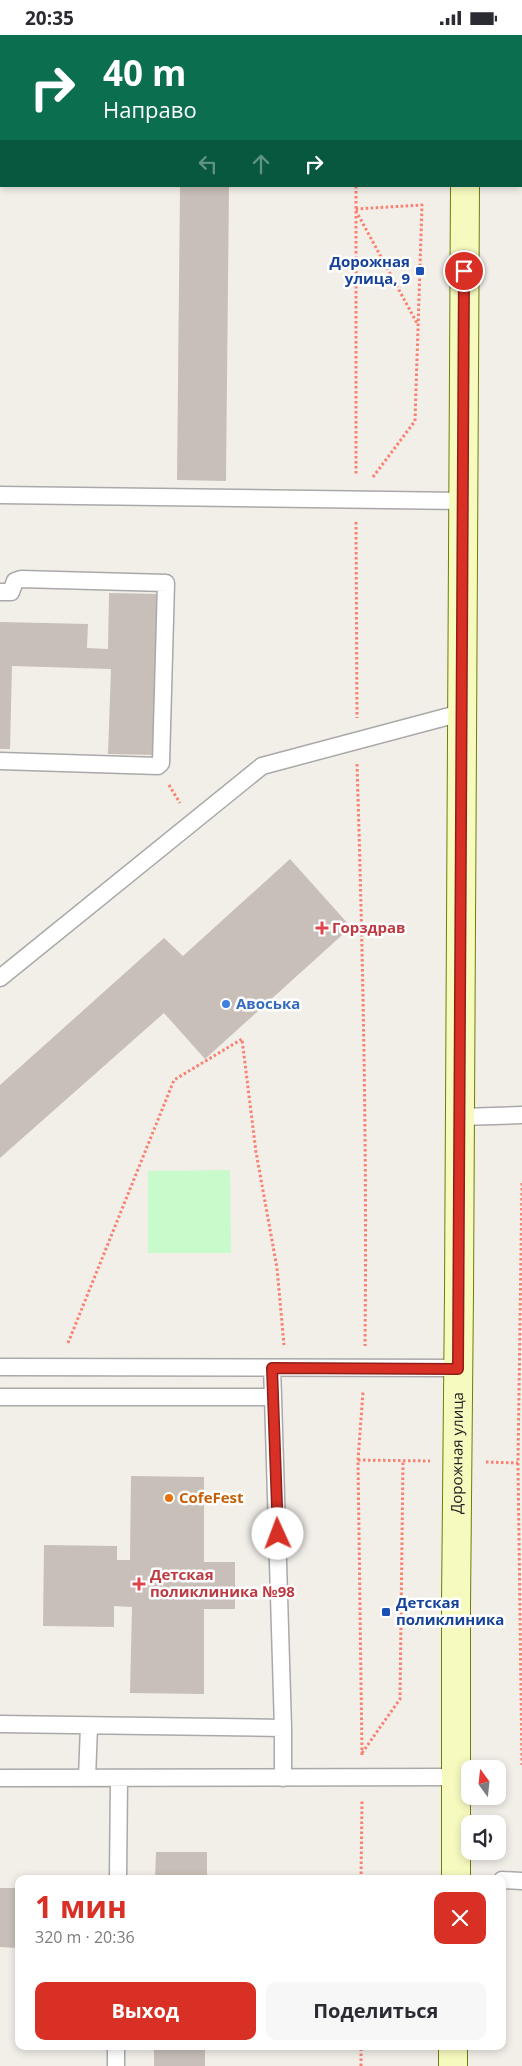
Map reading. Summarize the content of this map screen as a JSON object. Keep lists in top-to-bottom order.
{
  "streets": {
    "main road": ["Дорожная улица"]
  },
  "places": {
    "transit": ["Дорожная улица, 9", "Детская поликлиника"],
    "health": ["Горздрав", "Детская поликлиника №98"],
    "other": ["Авоська", "CofeFest"]
  },
  "north": "top",
  "page": {
    "status": "20:35",
    "turn": ["40 m", "Направо"],
    "heading": ["1 мин", "320 m · 20:36"],
    "buttons": ["Выход", "Поделиться"]
  }
}
